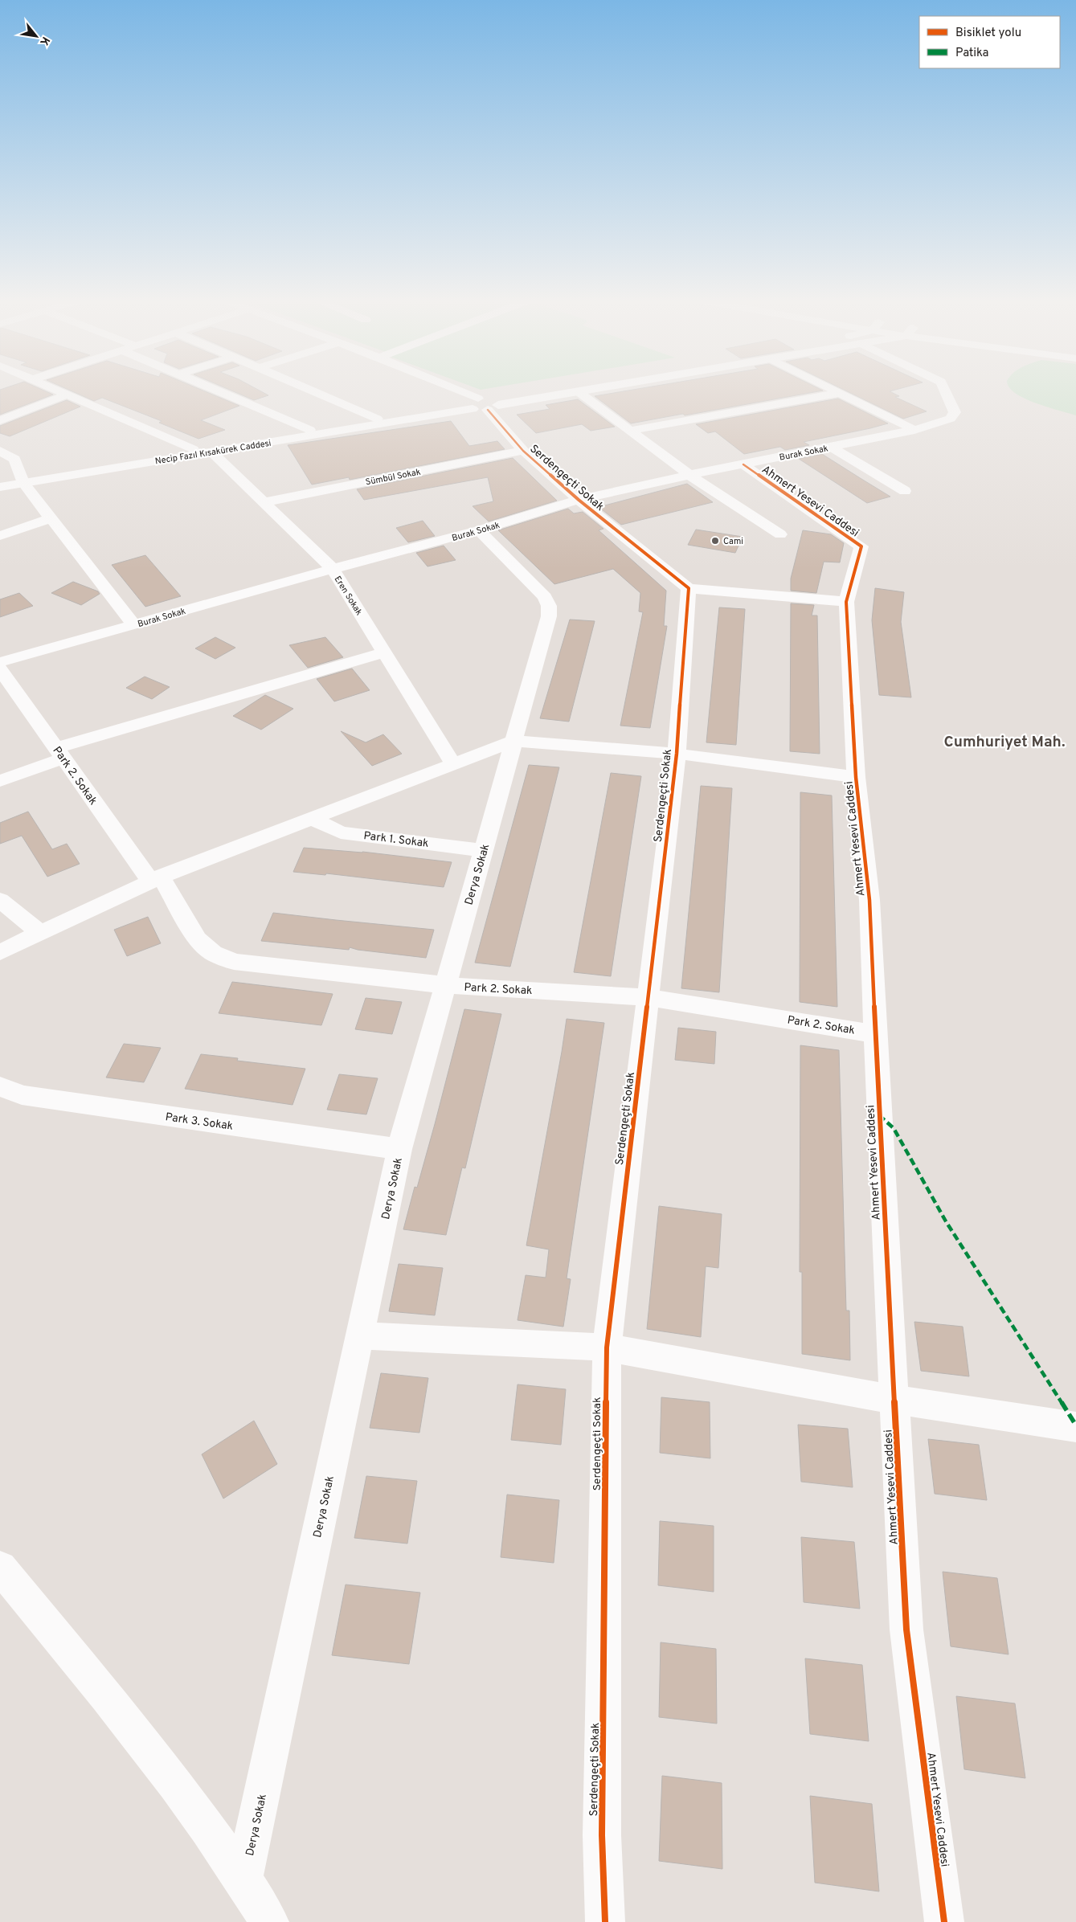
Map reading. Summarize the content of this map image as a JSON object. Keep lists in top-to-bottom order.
{
  "streets": {
    "street": [
      "Necip Fazıl Kısakürek Caddesi",
      "Burak Sokak",
      "Sümbül Sokak",
      "Serdengeçti Sokak",
      "Ahmert Yesevi Caddesi",
      "Eren Sokak",
      "Park 2. Sokak",
      "Park 1. Sokak",
      "Derya Sokak",
      "Park 3. Sokak"
    ]
  },
  "crossings": [
    ["Necip Fazıl Kısakürek Caddesi", "Serdengeçti Sokak"],
    ["Necip Fazıl Kısakürek Caddesi", "Eren Sokak"],
    ["Burak Sokak", "Serdengeçti Sokak"],
    ["Burak Sokak", "Ahmert Yesevi Caddesi"],
    ["Burak Sokak", "Eren Sokak"],
    ["Burak Sokak", "Derya Sokak"],
    ["Sümbül Sokak", "Serdengeçti Sokak"],
    ["Sümbül Sokak", "Eren Sokak"],
    ["Serdengeçti Sokak", "Park 2. Sokak"],
    ["Ahmert Yesevi Caddesi", "Park 2. Sokak"],
    ["Park 2. Sokak", "Derya Sokak"],
    ["Park 1. Sokak", "Derya Sokak"],
    ["Derya Sokak", "Park 3. Sokak"]
  ],
  "districts": ["Cumhuriyet Mah."],
  "places": ["Cami"],
  "legend": ["Bisiklet yolu", "Patika"],
  "north": "bottom right"
}
